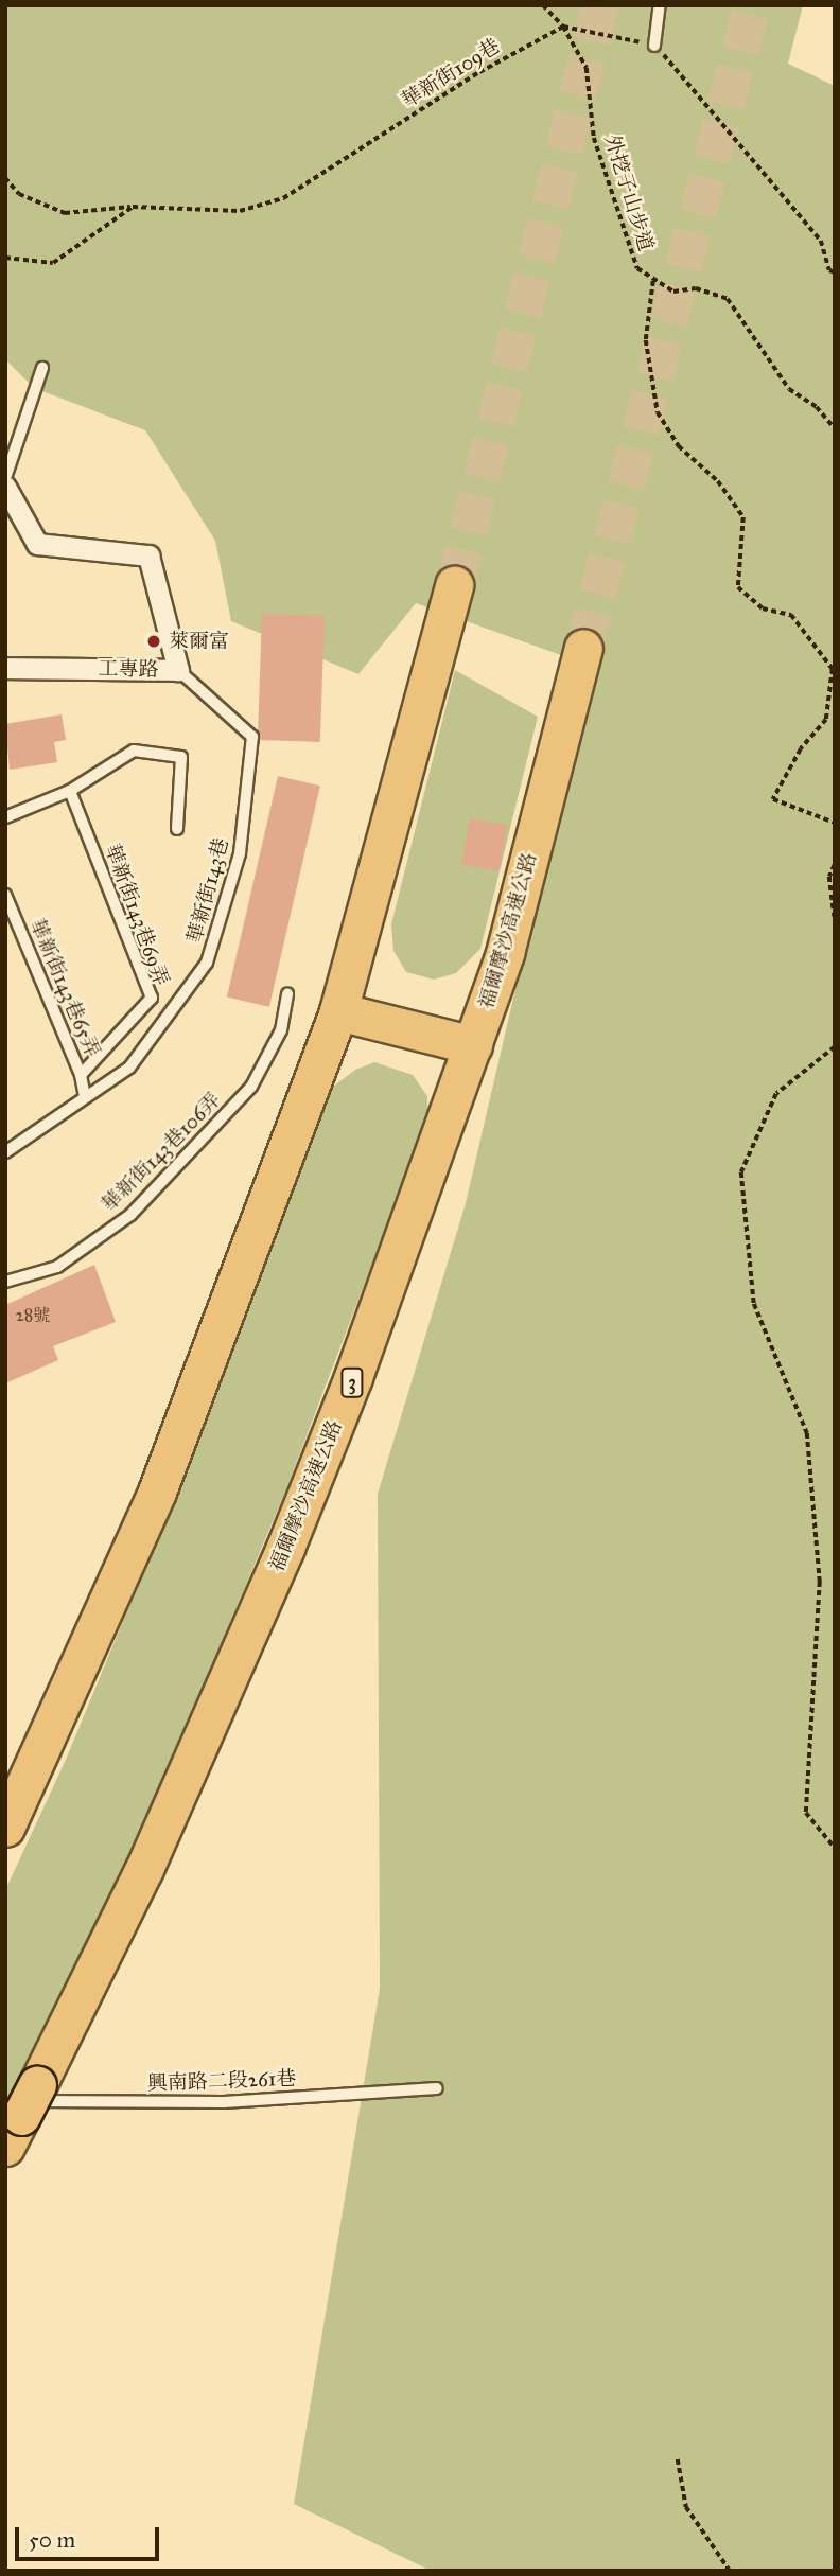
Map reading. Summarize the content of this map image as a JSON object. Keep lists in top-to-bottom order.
{
  "streets": {
    "highway": ["福爾摩沙高速公路", "3"],
    "street": ["工專路"],
    "lane": [
      "華新街143巷",
      "華新街143巷69弄",
      "華新街143巷65弄",
      "華新街143巷106弄",
      "興南路二段261巷"
    ],
    "path": ["華新街109巷", "外挖子山步道"]
  },
  "crossings": [
    ["華新街109巷", "外挖子山步道"],
    ["工專路", "華新街143巷"],
    ["華新街143巷", "華新街143巷65弄"],
    ["華新街143巷69弄", "華新街143巷65弄"],
    ["福爾摩沙高速公路", "興南路二段261巷"]
  ],
  "places": ["萊爾富"],
  "house_numbers": ["28號"],
  "scale_bar": "50 m"
}
